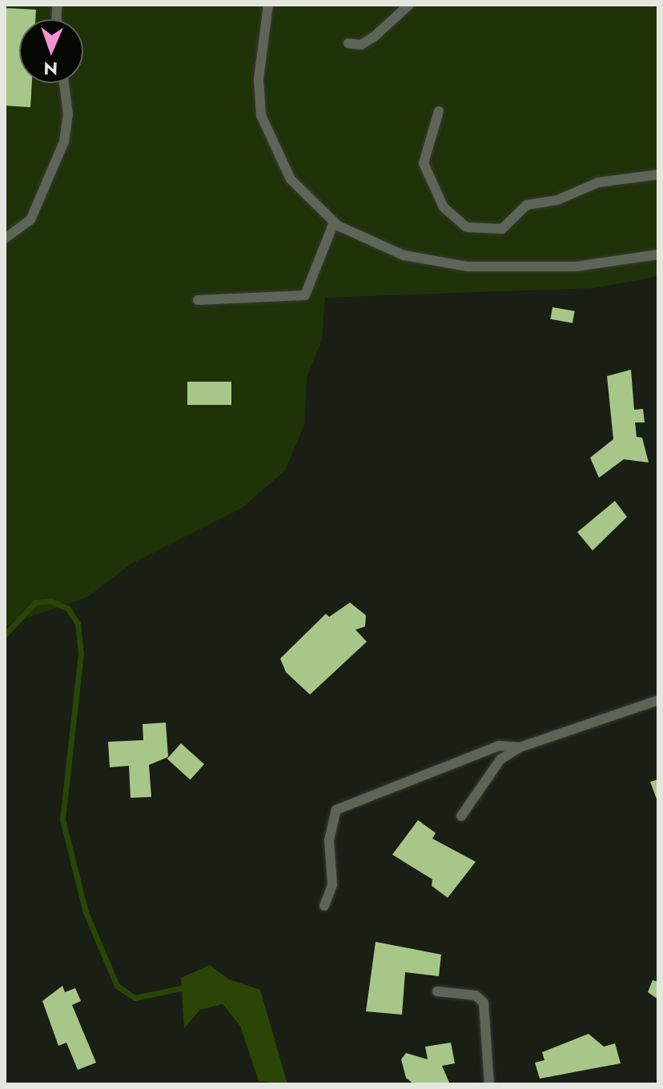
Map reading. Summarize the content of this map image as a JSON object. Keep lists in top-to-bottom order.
{
  "north": "bottom"
}
